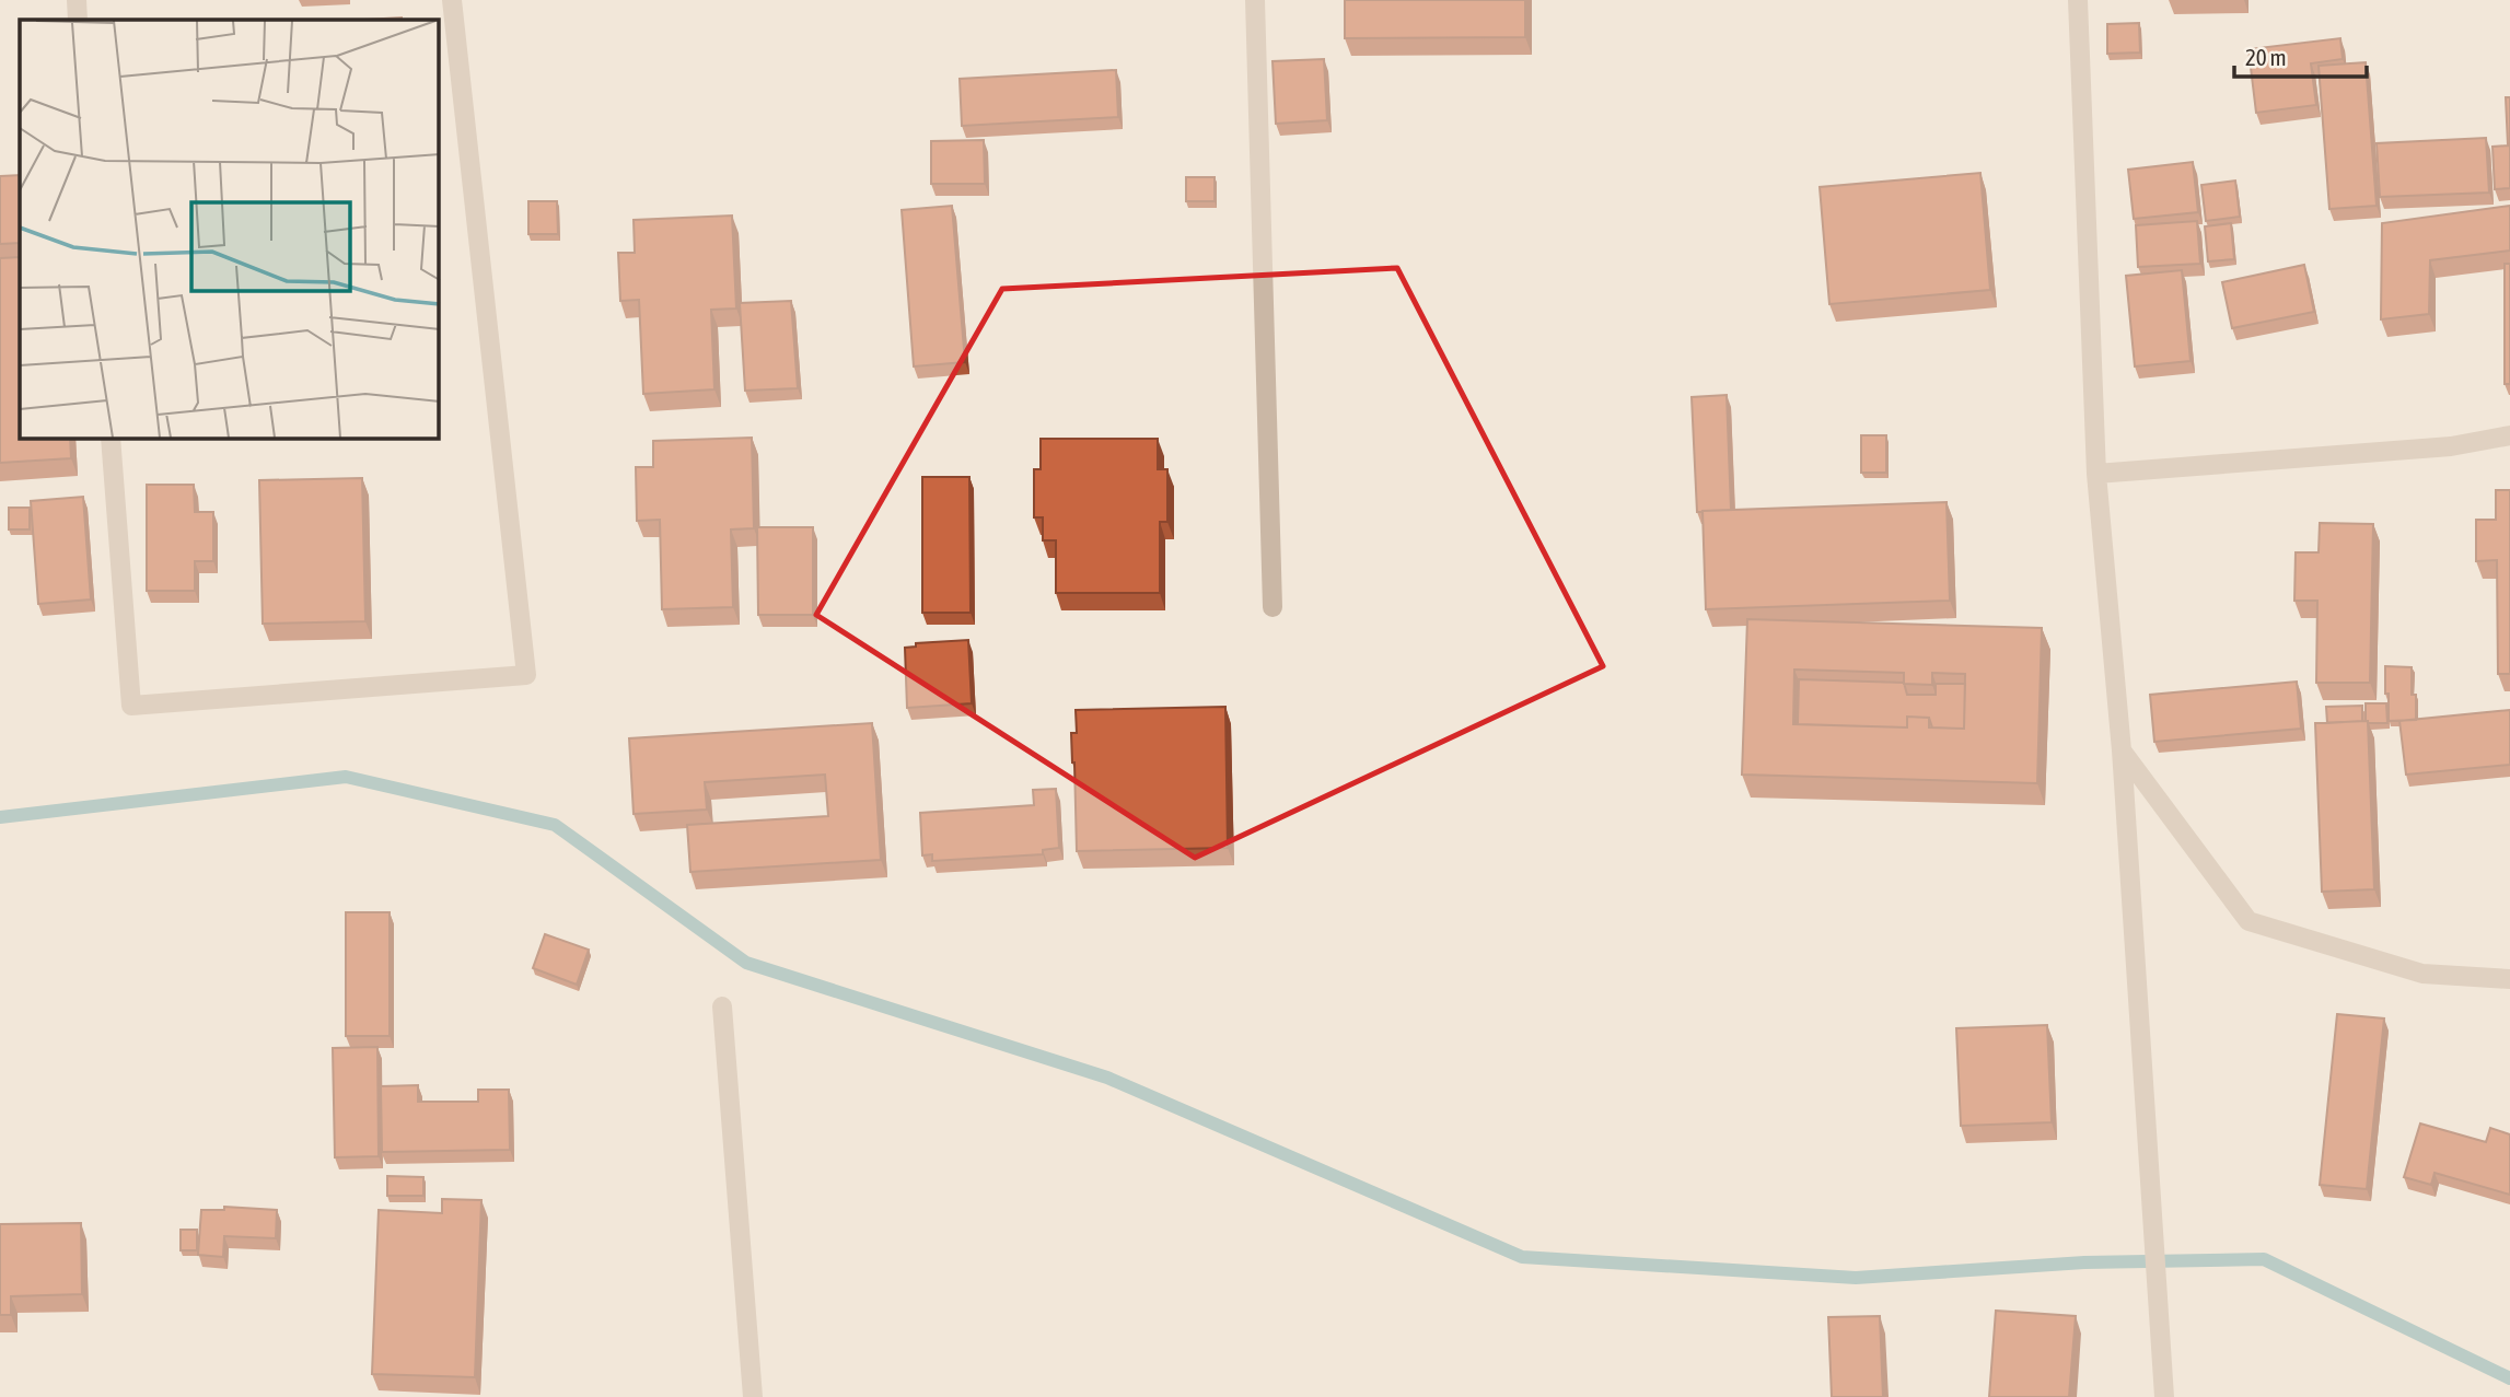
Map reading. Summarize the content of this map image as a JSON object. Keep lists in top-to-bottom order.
{
  "scale_bar": "20 m"
}
